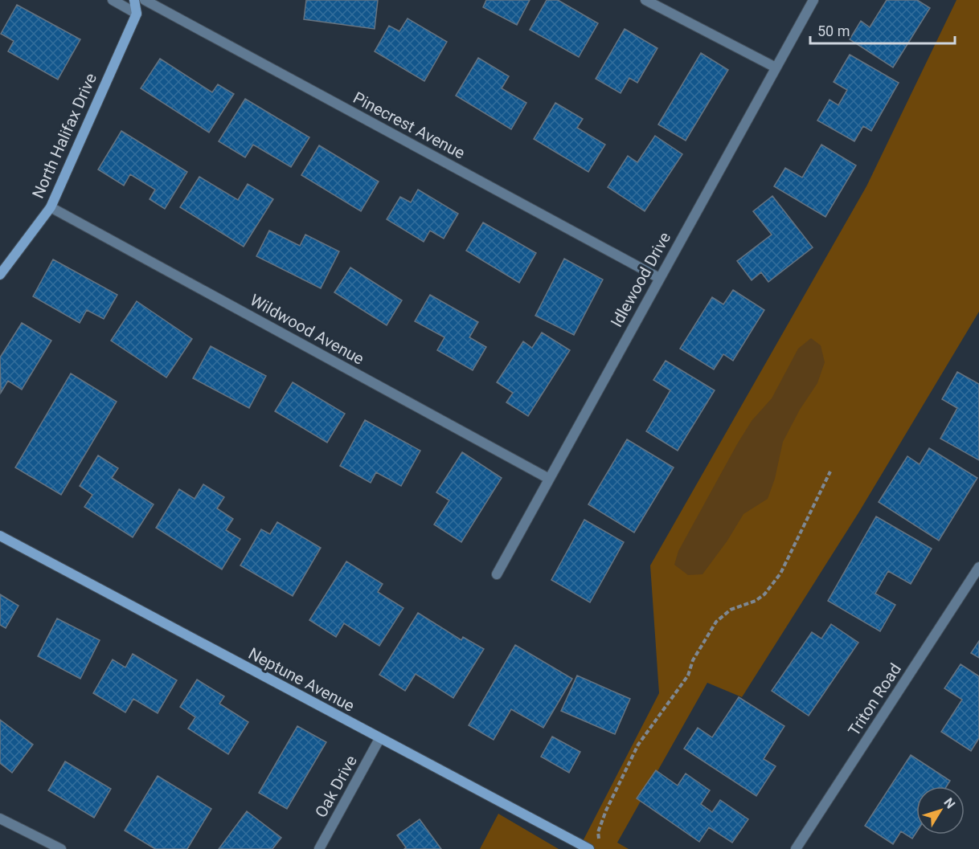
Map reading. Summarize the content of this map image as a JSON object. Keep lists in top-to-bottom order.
{
  "streets": {
    "street": [
      "Pinecrest Avenue",
      "North Halifax Drive",
      "Idlewood Drive",
      "Wildwood Avenue",
      "Neptune Avenue",
      "Triton Road",
      "Oak Drive"
    ]
  },
  "crossings": [
    ["Pinecrest Avenue", "Idlewood Drive"],
    ["North Halifax Drive", "Wildwood Avenue"],
    ["Idlewood Drive", "Wildwood Avenue"],
    ["Neptune Avenue", "Oak Drive"]
  ],
  "scale_bar": "50 m",
  "north": "top right"
}
